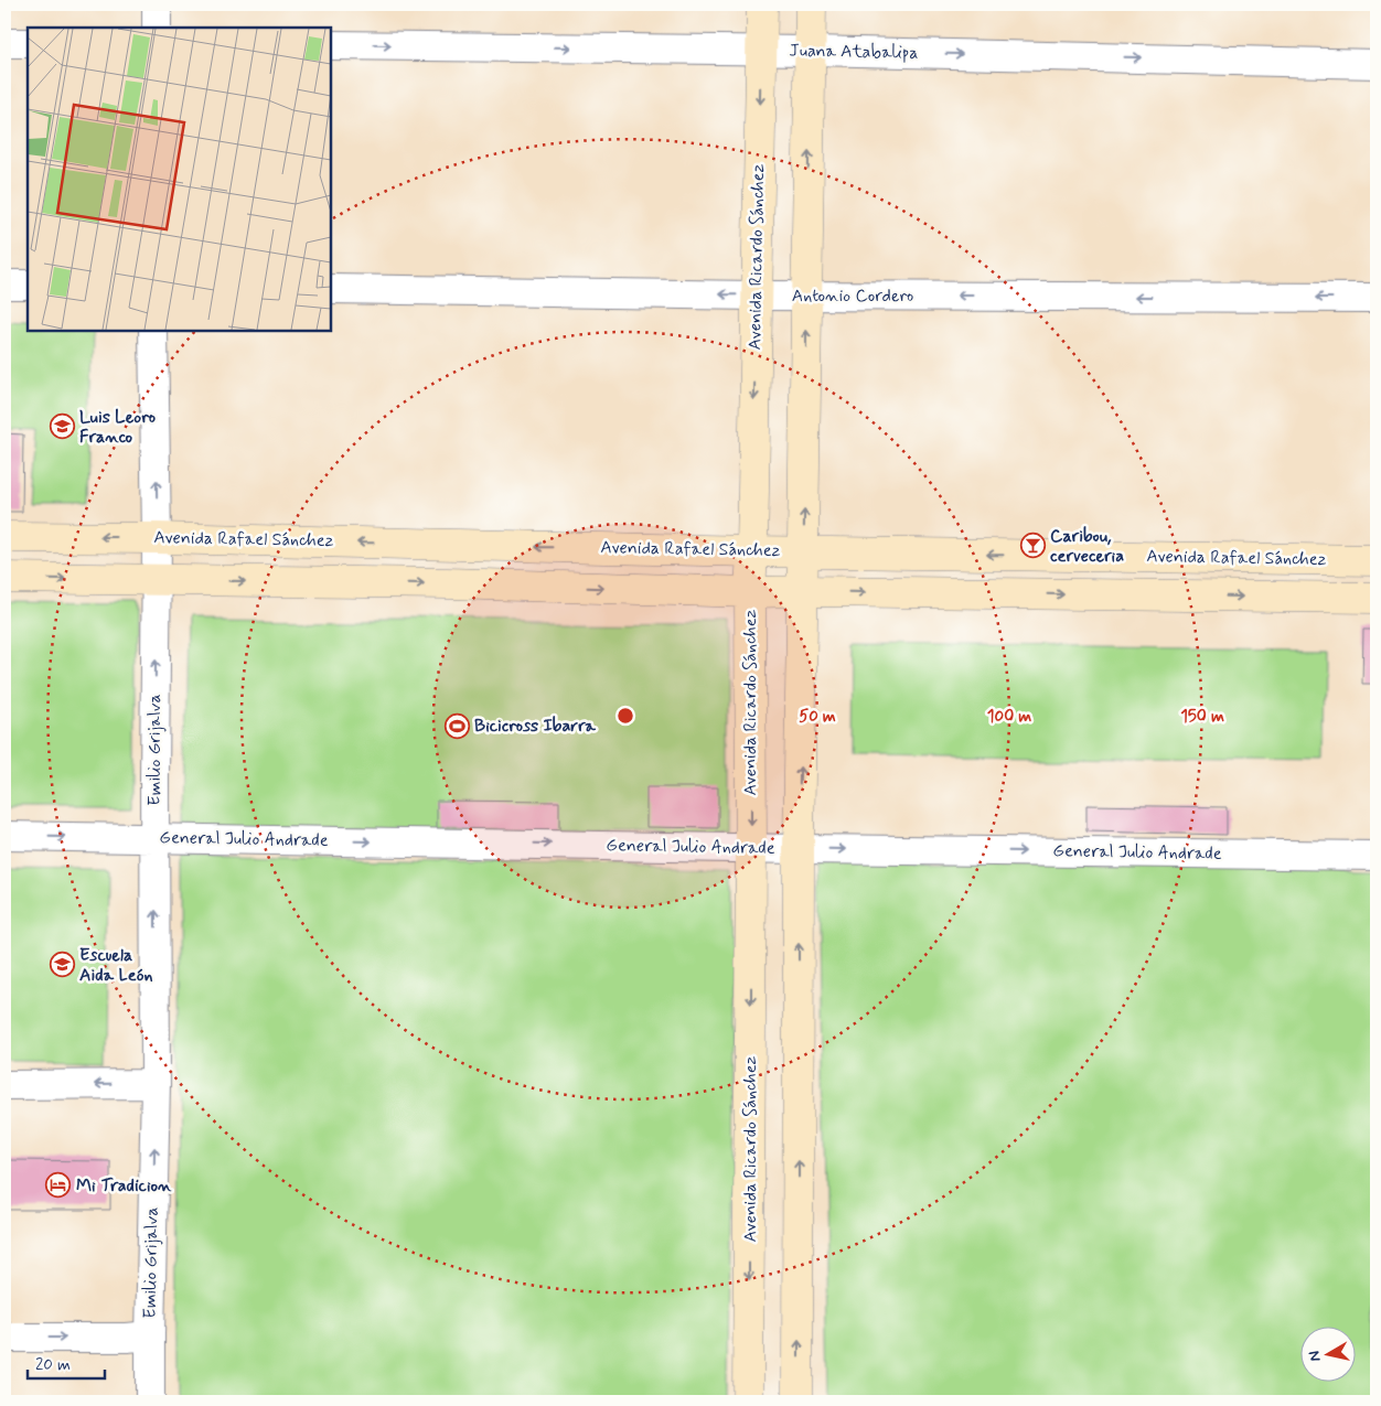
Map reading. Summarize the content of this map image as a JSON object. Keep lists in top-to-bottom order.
{
  "streets": {
    "main road": ["Avenida Ricardo Sánchez", "Avenida Rafael Sánchez"],
    "street": [
      "Juana Atabalipa",
      "Antonio Cordero",
      "Emilio Grijalva",
      "General Julio Andrade"
    ]
  },
  "crossings": [
    ["Juana Atabalipa", "Avenida Ricardo Sánchez"],
    ["Avenida Ricardo Sánchez", "Antonio Cordero"],
    ["Avenida Ricardo Sánchez", "Avenida Rafael Sánchez"],
    ["Avenida Ricardo Sánchez", "General Julio Andrade"],
    ["Avenida Rafael Sánchez", "Emilio Grijalva"],
    ["Emilio Grijalva", "General Julio Andrade"]
  ],
  "one_way": [
    "Juana Atabalipa",
    "Antonio Cordero",
    "Emilio Grijalva",
    "General Julio Andrade"
  ],
  "places": {
    "school or university": ["Luis Leoro Franco", "Escuela Aida León"],
    "bar": ["Caribou, cerveceria"],
    "sports": ["Bicicross Ibarra"],
    "hotel": ["Mi Tradicion"]
  },
  "scale_bar": "20 m",
  "north": "left",
  "rings": ["50 m", "100 m", "150 m"]
}
